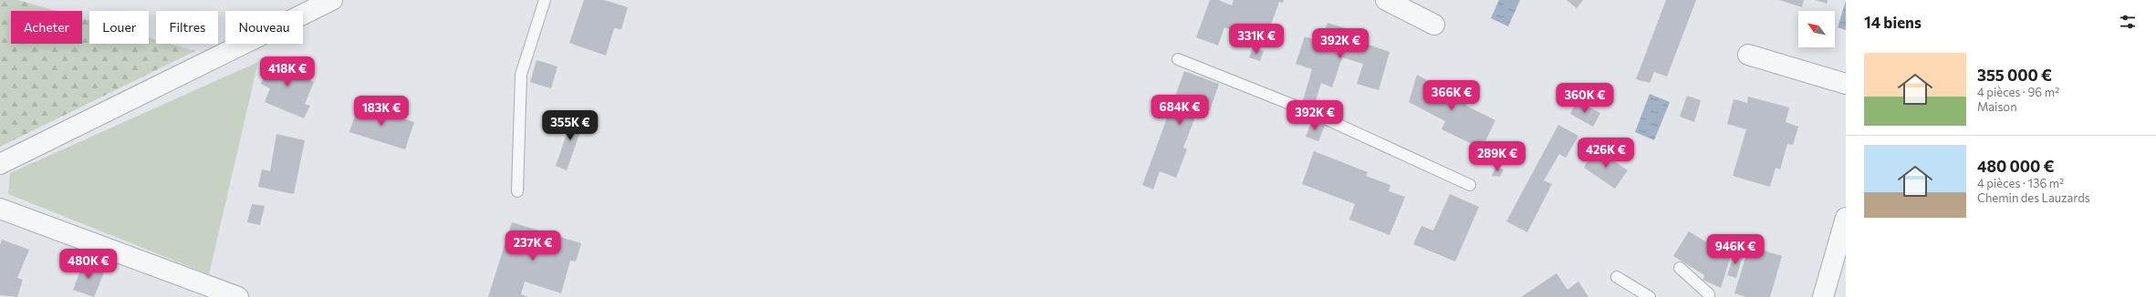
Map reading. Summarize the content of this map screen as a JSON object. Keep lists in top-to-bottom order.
{
  "north": "top left",
  "page": {
    "heading": "14 biens",
    "chip": [
      "Acheter",
      "Louer",
      "Filtres",
      "Nouveau"
    ],
    "price": [
      "331K €",
      "392K €",
      "418K €",
      "366K €",
      "360K €",
      "684K €",
      "183K €",
      "392K €",
      "355K €",
      "426K €",
      "289K €",
      "237K €",
      "946K €",
      "480K €"
    ],
    "list": [
      {
        "name": "355 000 €",
        "note": "4 pièces · 96 m² · Maison"
      },
      {
        "name": "480 000 €",
        "note": "4 pièces · 136 m² · Chemin des Lauzards"
      }
    ]
  }
}
